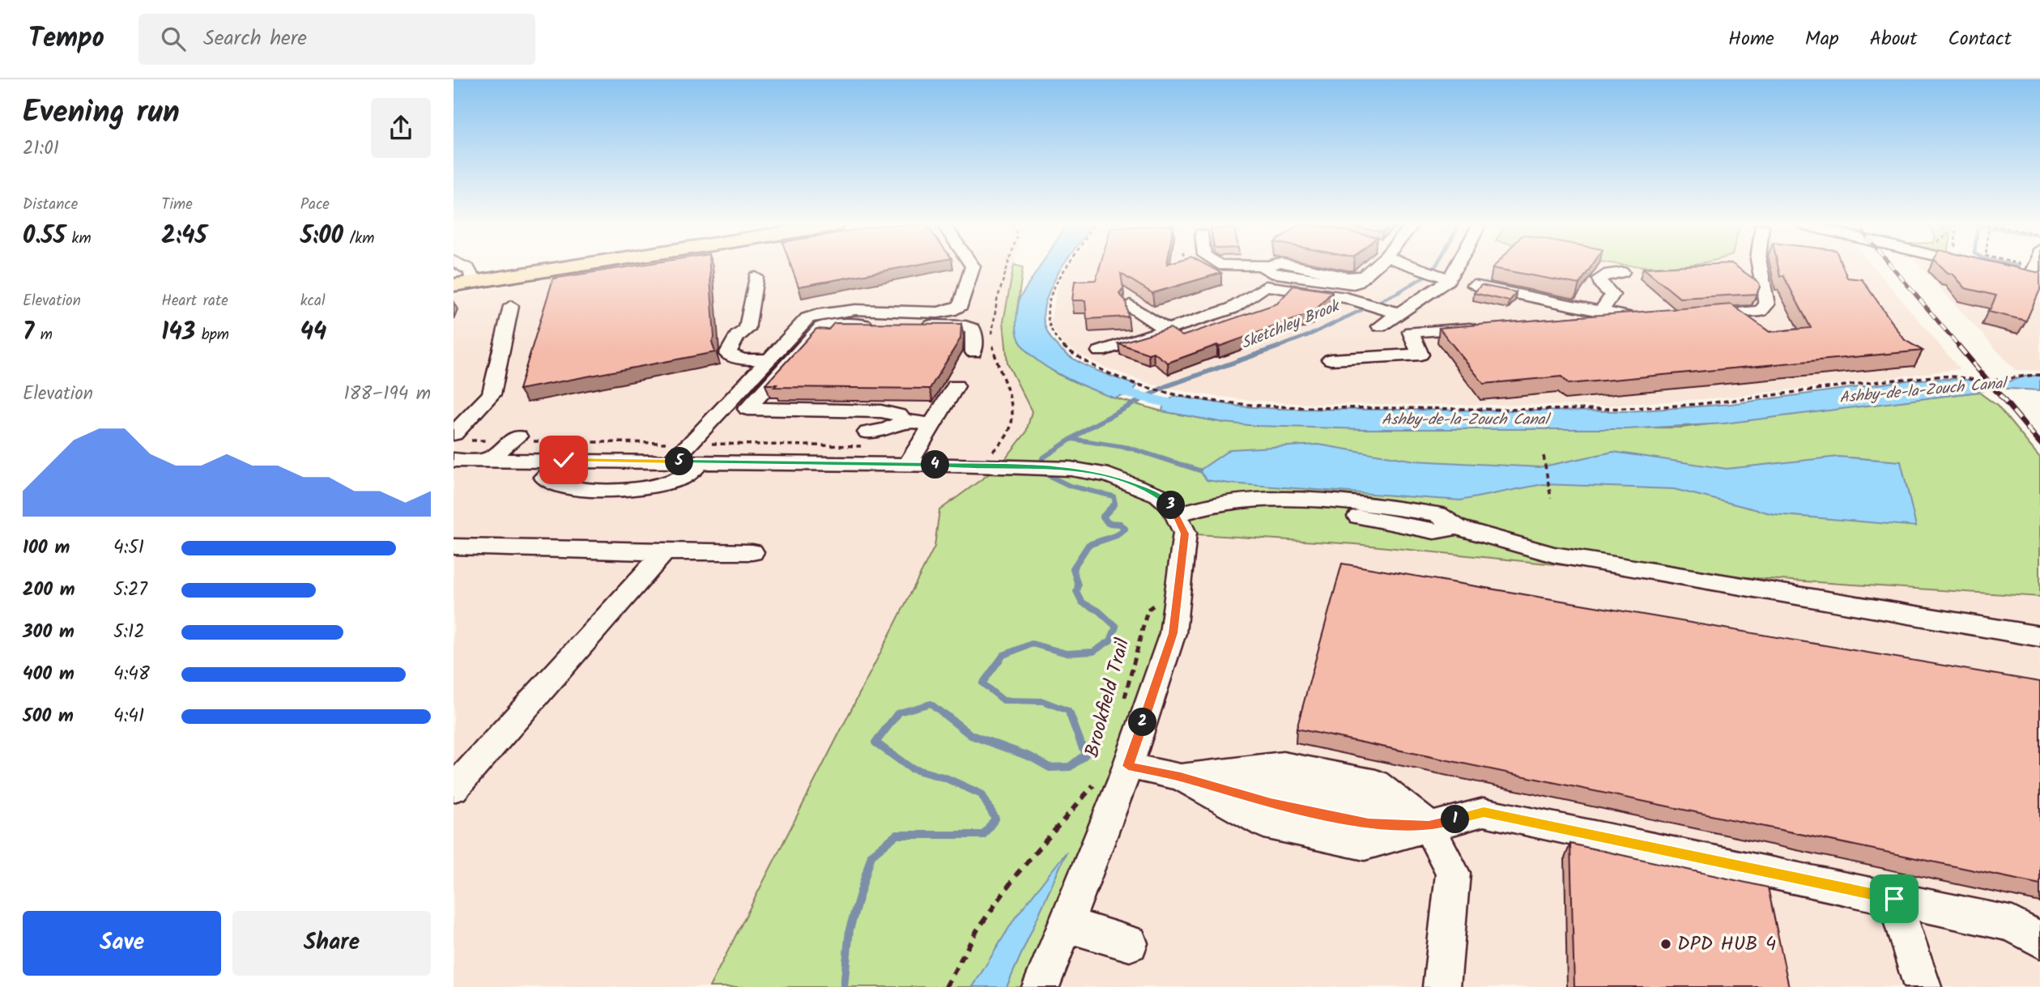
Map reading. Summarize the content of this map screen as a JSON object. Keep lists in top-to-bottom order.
{
  "streets": {
    "path": ["Brookfield Trail"]
  },
  "water": ["Sketchley Brook", "Ashby-de-la-Zouch Canal"],
  "places": ["DPD HUB 4"],
  "page": {
    "header": "Tempo",
    "search": "Search here",
    "nav": [
      "Home",
      "Map",
      "About",
      "Contact"
    ],
    "heading": ["Evening run", "21:01"],
    "stats": [
      ["Distance", "0.55 km"],
      ["Time", "2:45"],
      ["Pace", "5:00 /km"],
      ["Elevation", "7 m"],
      ["Heart rate", "143 bpm"],
      ["kcal", "44"]
    ],
    "chart": ["Elevation", "188–194 m"],
    "pins": [
      "5",
      "4",
      "3",
      "2",
      "1"
    ],
    "list": [
      {
        "name": "100 m",
        "note": "4:51"
      },
      {
        "name": "200 m",
        "note": "5:27"
      },
      {
        "name": "300 m",
        "note": "5:12"
      },
      {
        "name": "400 m",
        "note": "4:48"
      },
      {
        "name": "500 m",
        "note": "4:41"
      }
    ],
    "buttons": ["Save", "Share"]
  }
}
